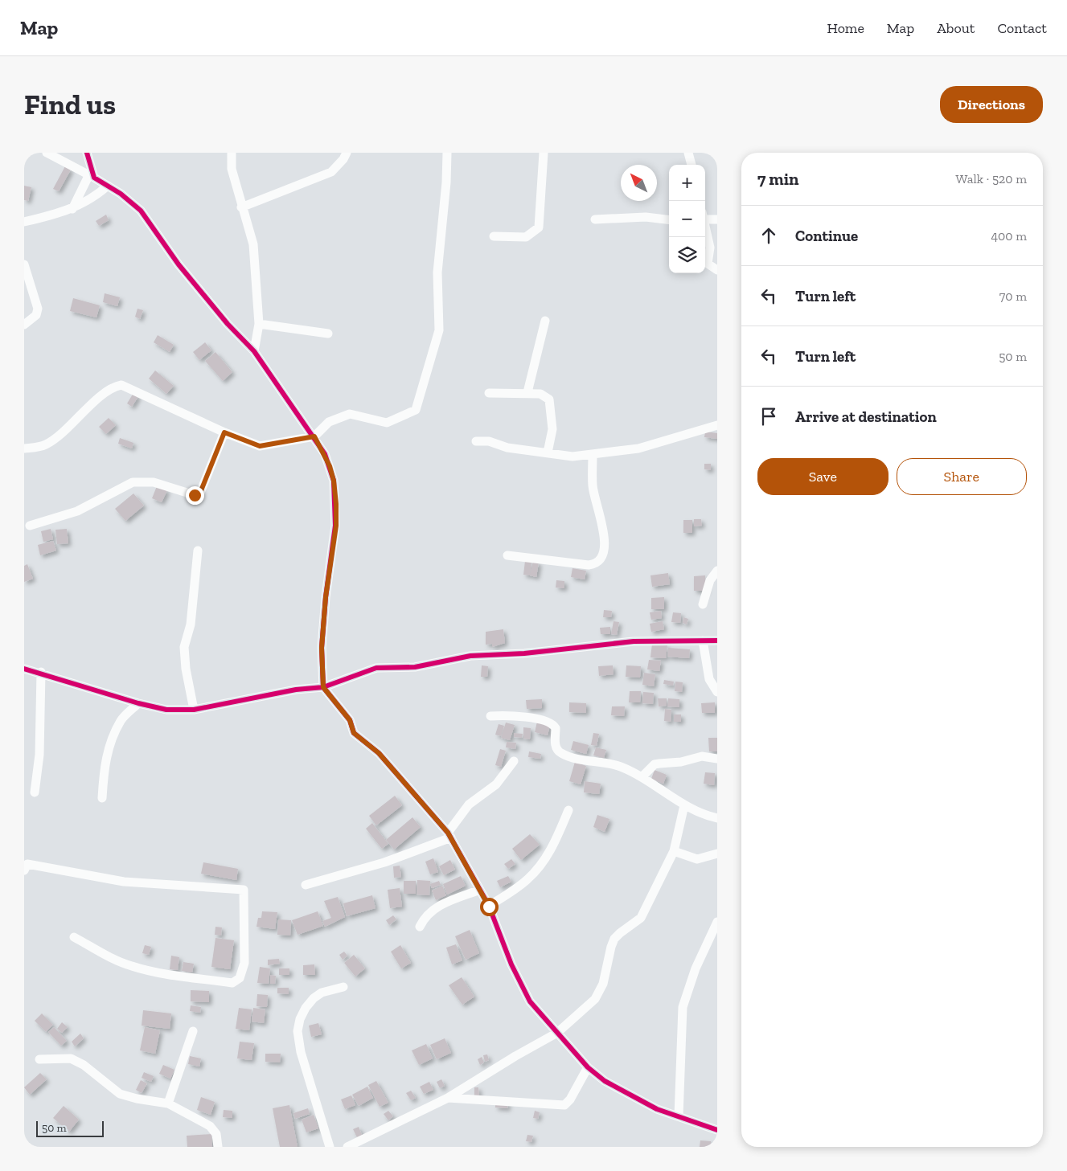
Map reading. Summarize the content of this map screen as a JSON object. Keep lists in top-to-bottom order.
{
  "scale_bar": "50 m",
  "north": "top left",
  "page": {
    "header": "Map",
    "nav": [
      "Home",
      "Map",
      "About",
      "Contact"
    ],
    "buttons": [
      "Directions",
      ["Save", "Share"]
    ],
    "title": "Find us",
    "heading": ["7 min", "Walk · 520 m"],
    "map_buttons": ["+", "−"],
    "list": [
      ["Continue", "400 m"],
      ["Turn left", "70 m"],
      ["Turn left", "50 m"],
      "Arrive at destination"
    ],
    "scale": "50 m"
  }
}
